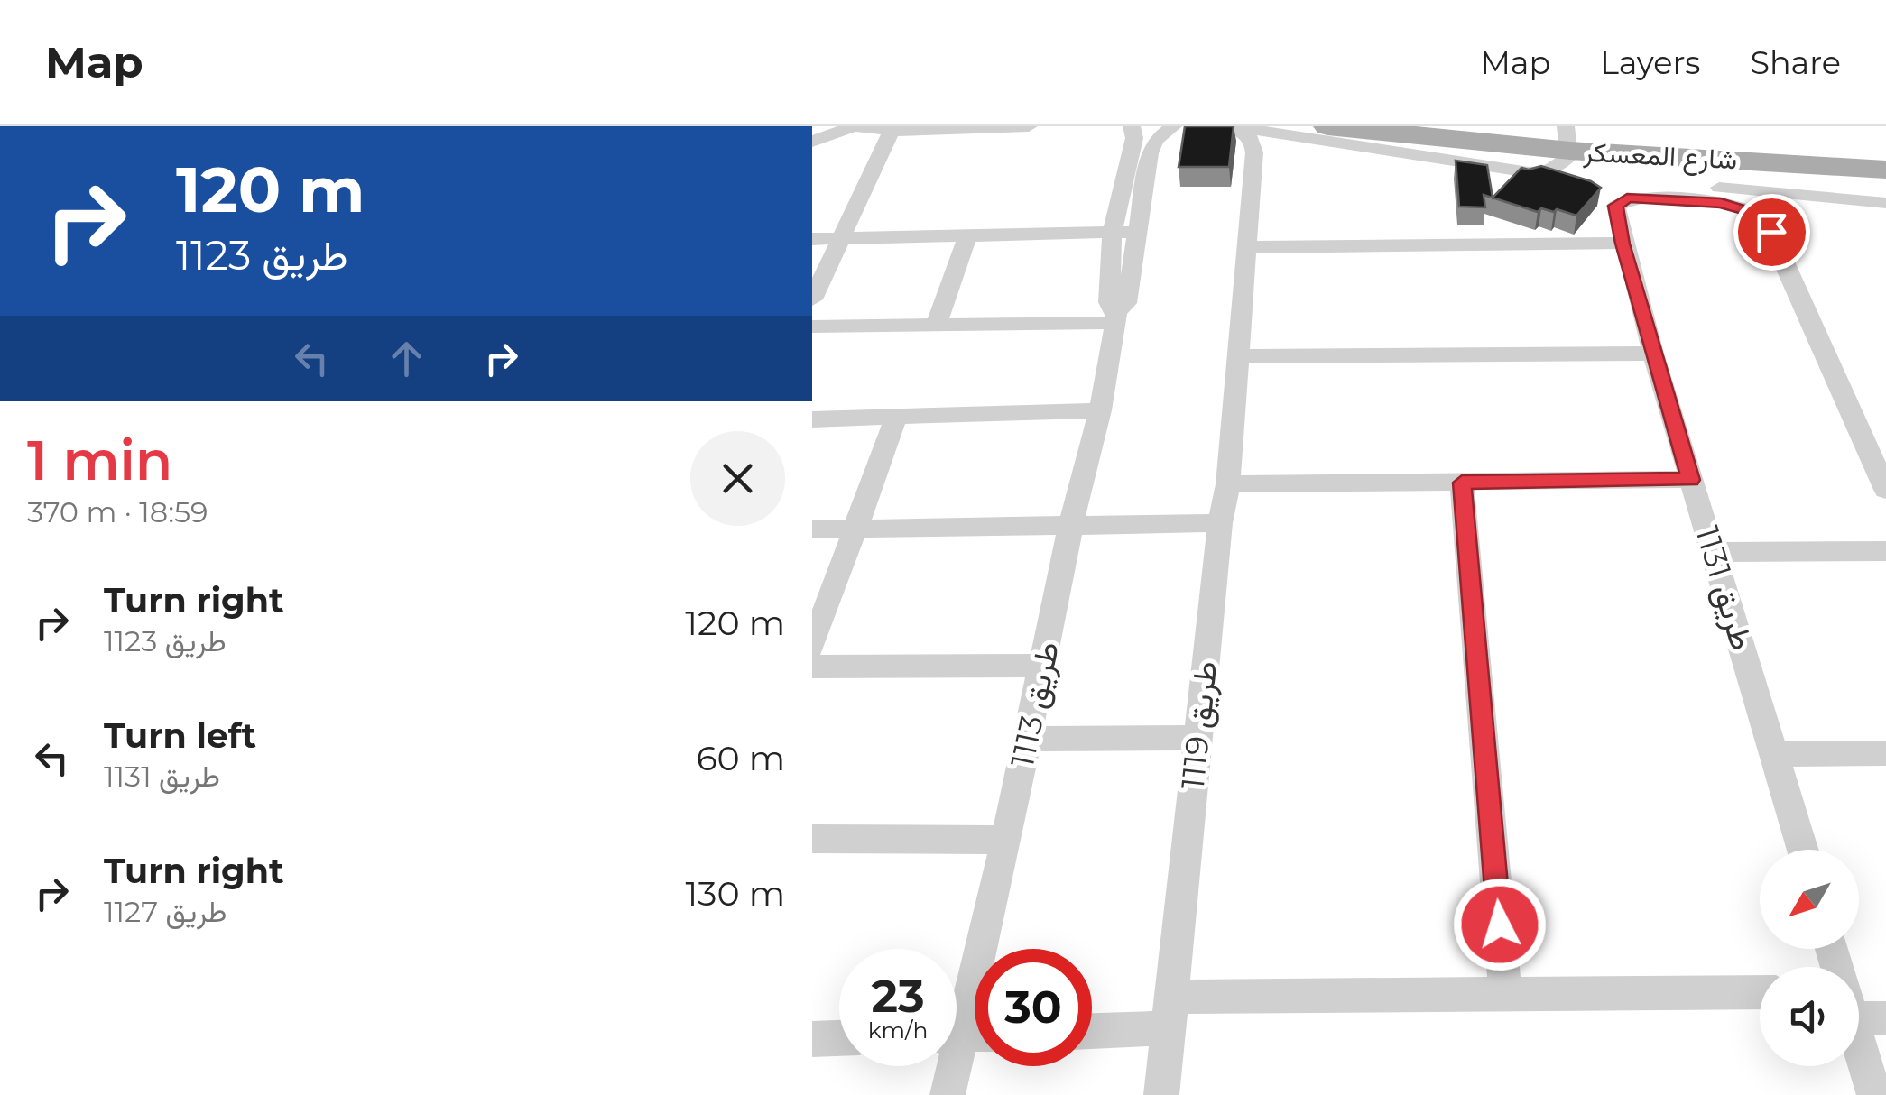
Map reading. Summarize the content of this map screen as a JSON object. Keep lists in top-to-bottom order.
{
  "streets": {
    "main road": ["شارع المعسكر"],
    "street": ["طريق 1131", "طريق 1113", "طريق 1119"]
  },
  "north": "bottom left",
  "page": {
    "header": "Map",
    "nav": ["Map", "Layers", "Share"],
    "turn": ["120 m", "طريق 1123"],
    "heading": ["1 min", "370 m · 18:59"],
    "list": [
      {
        "name": "Turn right",
        "note": "طريق 1123",
        "value": "120 m"
      },
      {
        "name": "Turn left",
        "note": "طريق 1131",
        "value": "60 m"
      },
      {
        "name": "Turn right",
        "note": "طريق 1127",
        "value": "130 m"
      }
    ],
    "speed": "23 km/h",
    "limit": "30"
  }
}
